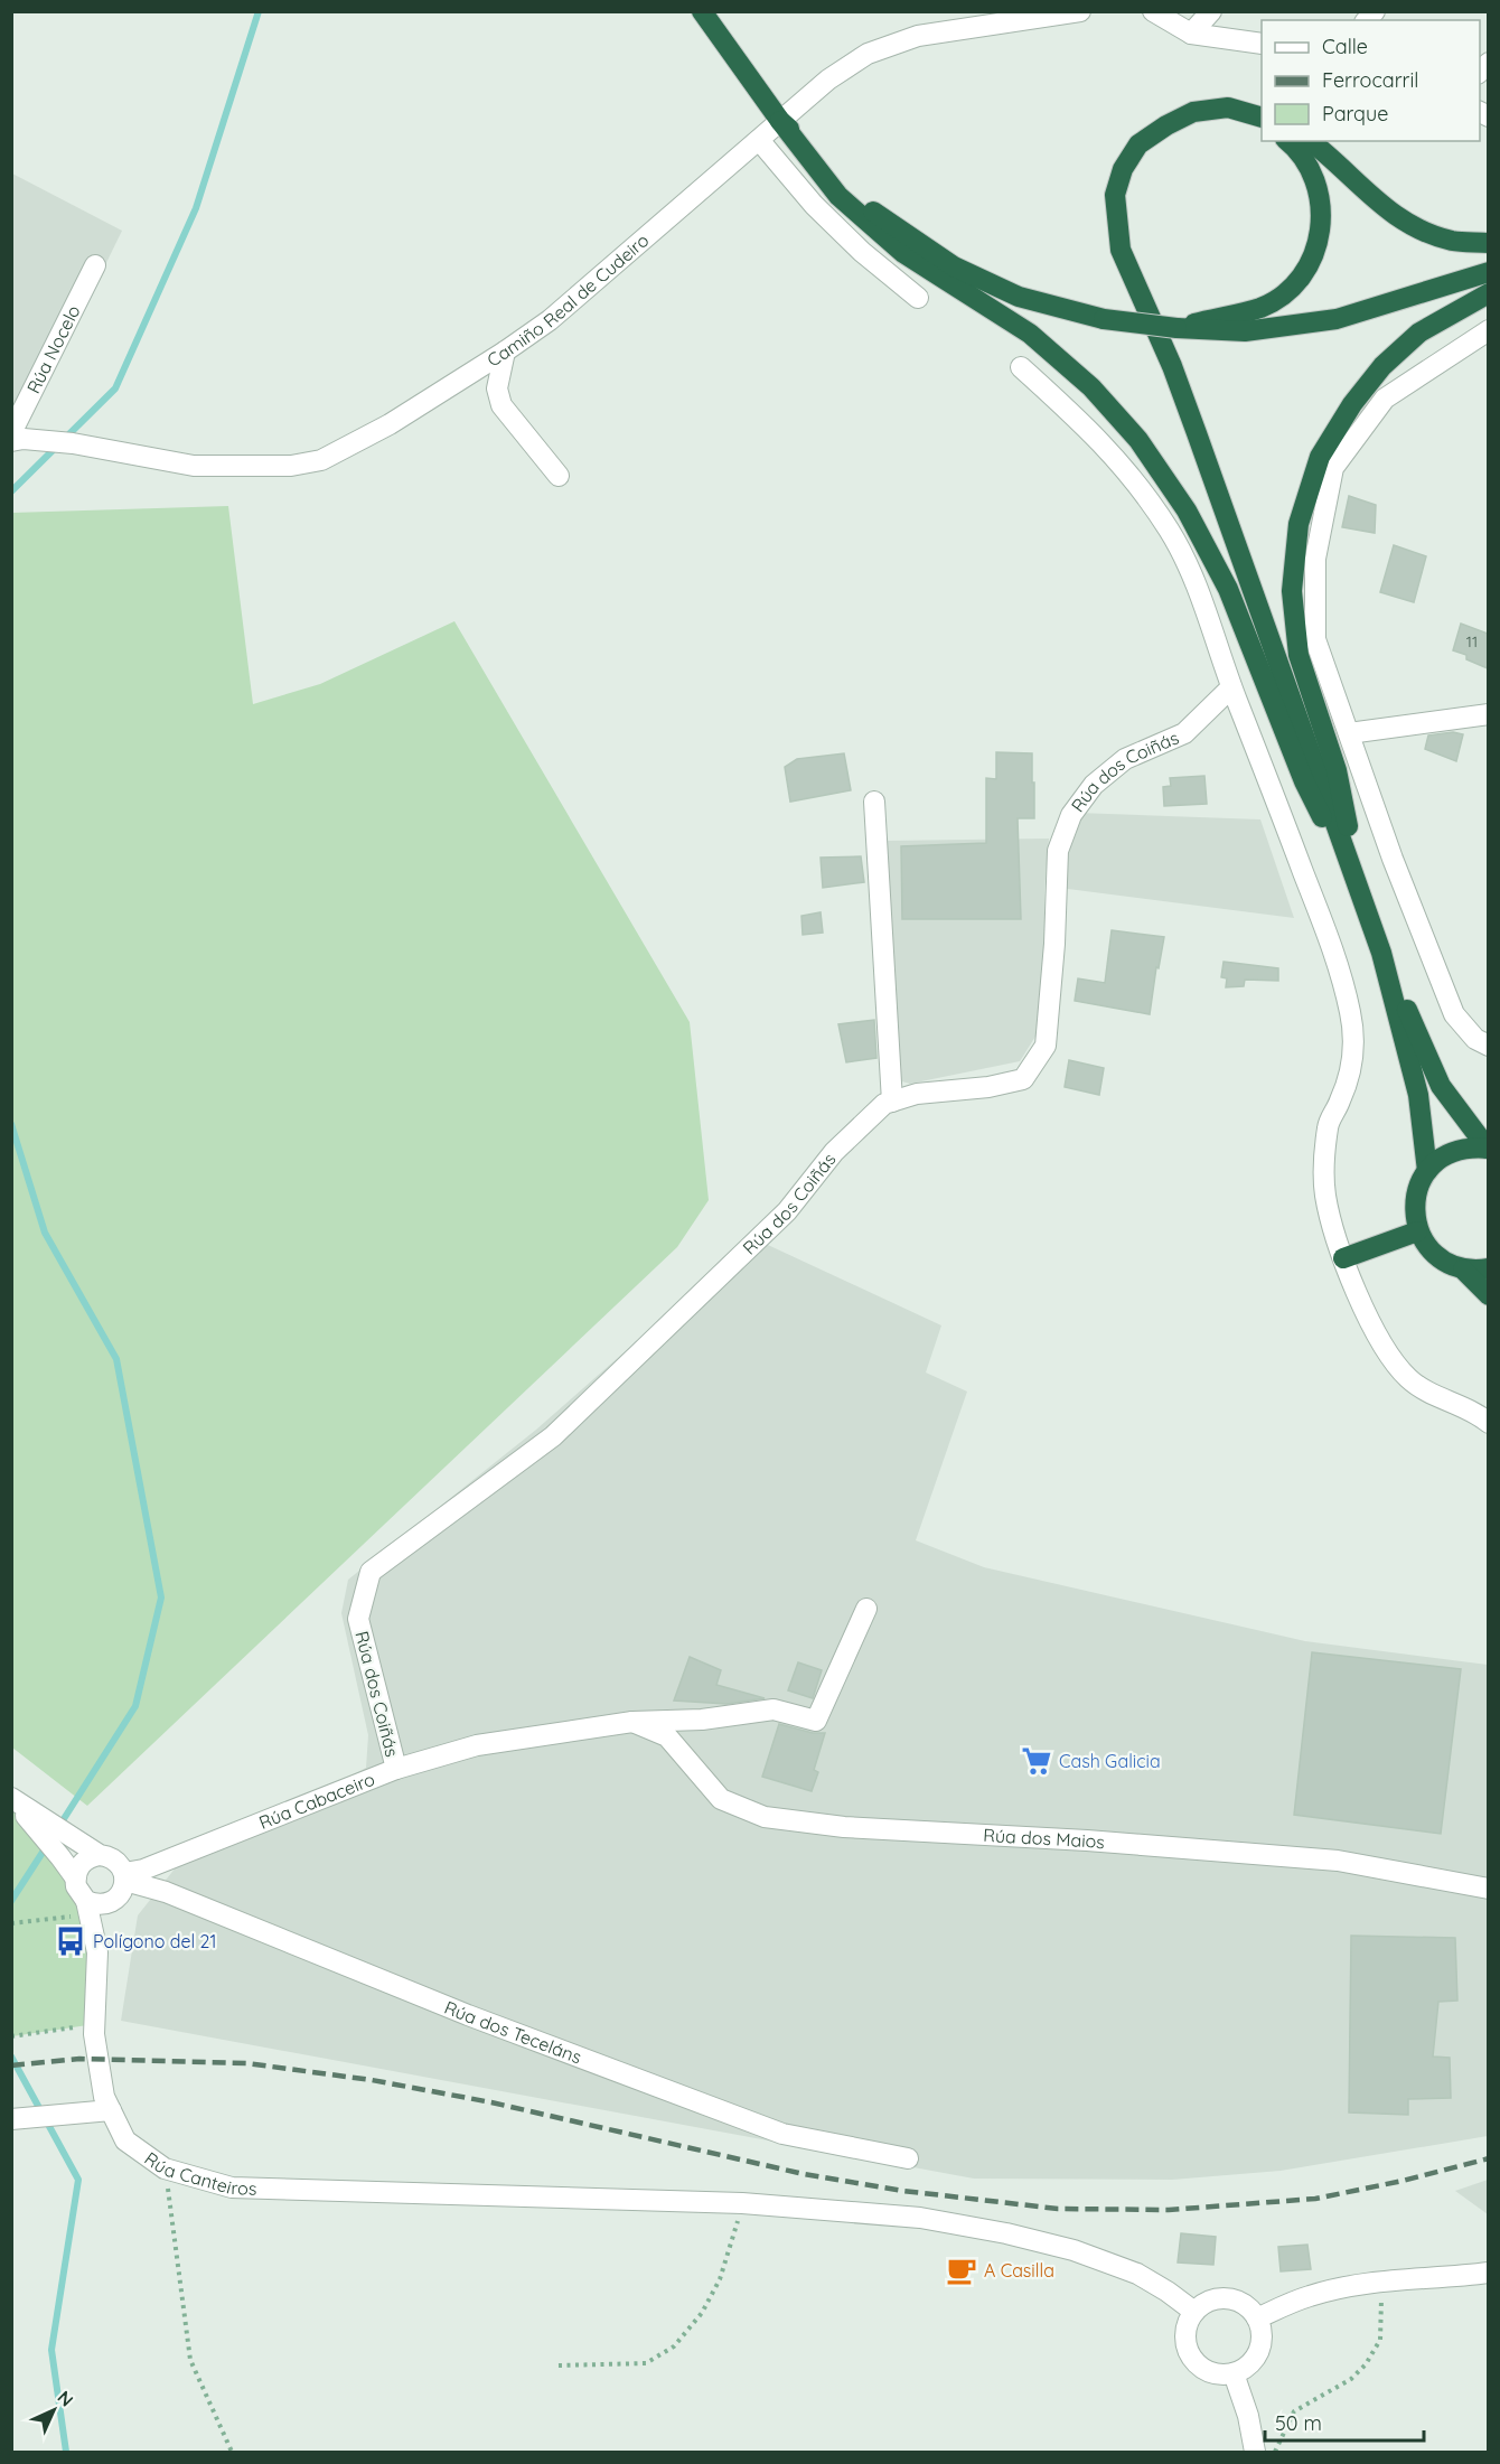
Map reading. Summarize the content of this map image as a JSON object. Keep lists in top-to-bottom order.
{
  "streets": {
    "street": [
      "Camiño Real de Cudeiro",
      "Rúa Nocelo",
      "Rúa dos Coiñás",
      "Rúa Cabaceiro",
      "Rúa dos Maios",
      "Rúa dos Teceláns",
      "Rúa Canteiros"
    ]
  },
  "crossings": [
    ["Rúa dos Coiñás", "Rúa Cabaceiro"],
    ["Rúa Cabaceiro", "Rúa dos Maios"],
    ["Rúa Cabaceiro", "Rúa dos Teceláns"]
  ],
  "places": {
    "supermarket": ["Cash Galicia"],
    "bus stop": ["Polígono del 21"],
    "cafe": ["A Casilla"]
  },
  "house_numbers": ["11"],
  "legend": ["Calle", "Ferrocarril", "Parque"],
  "scale_bar": "50 m",
  "north": "top right"
}
